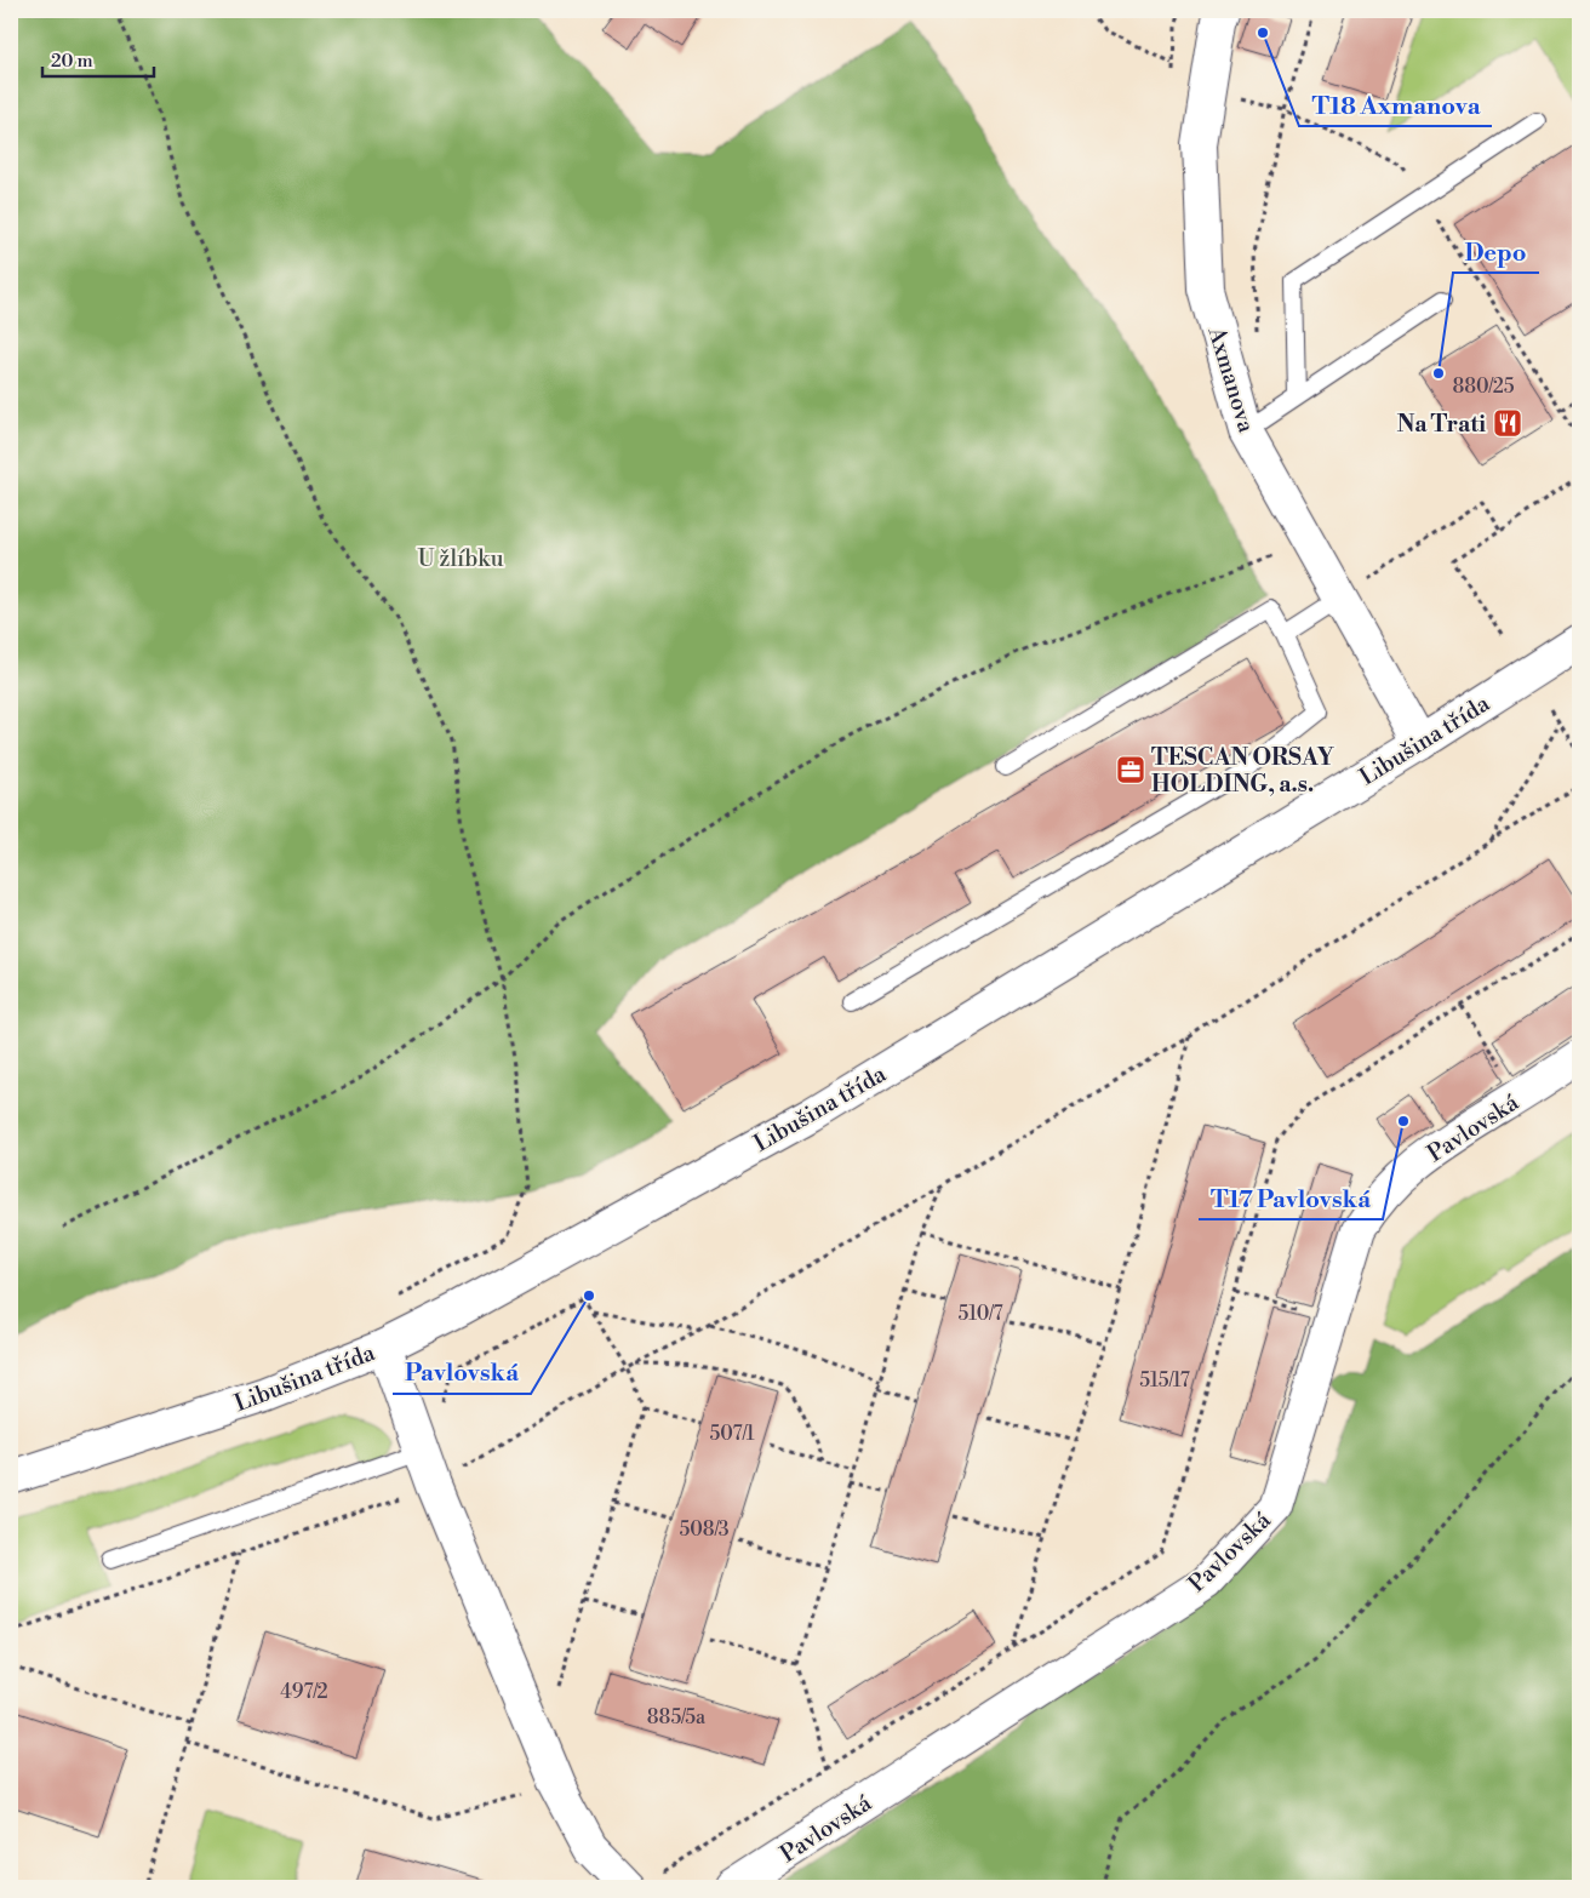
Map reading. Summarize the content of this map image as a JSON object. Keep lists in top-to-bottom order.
{
  "streets": {
    "street": ["Axmanova", "Libušina třída", "Pavlovská"]
  },
  "crossings": [
    ["Axmanova", "Libušina třída"]
  ],
  "parks": ["U žlíbku"],
  "places": {
    "other": [
      "T18 Axmanova",
      "Depo",
      "T17 Pavlovská",
      "Pavlovská"
    ],
    "restaurant": ["Na Trati"],
    "office": ["TESCAN ORSAY HOLDING, a.s."]
  },
  "house_numbers": [
    "880/25",
    "510/7",
    "515/17",
    "507/1",
    "508/3",
    "497/2",
    "885/5a"
  ],
  "scale_bar": "20 m"
}
